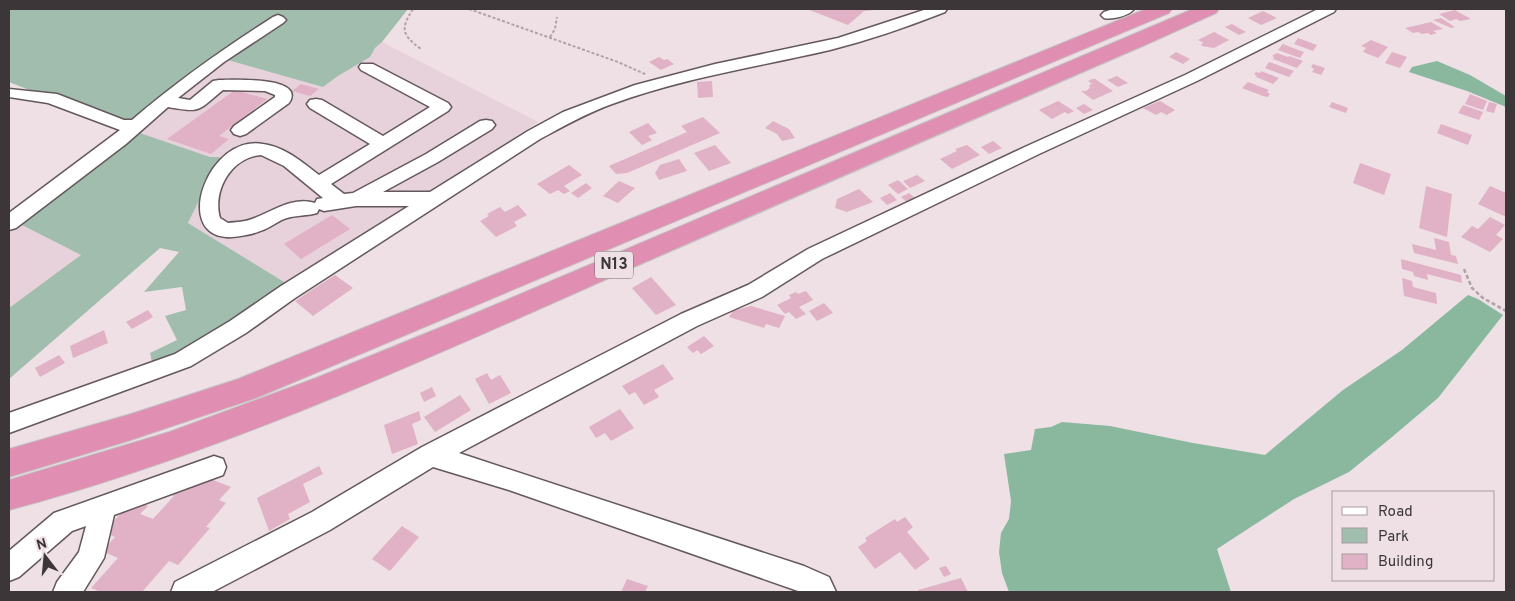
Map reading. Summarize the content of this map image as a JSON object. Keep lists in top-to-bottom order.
{
  "streets": {
    "highway": ["N13"]
  },
  "legend": ["Road", "Park", "Building"],
  "north": "top"
}
